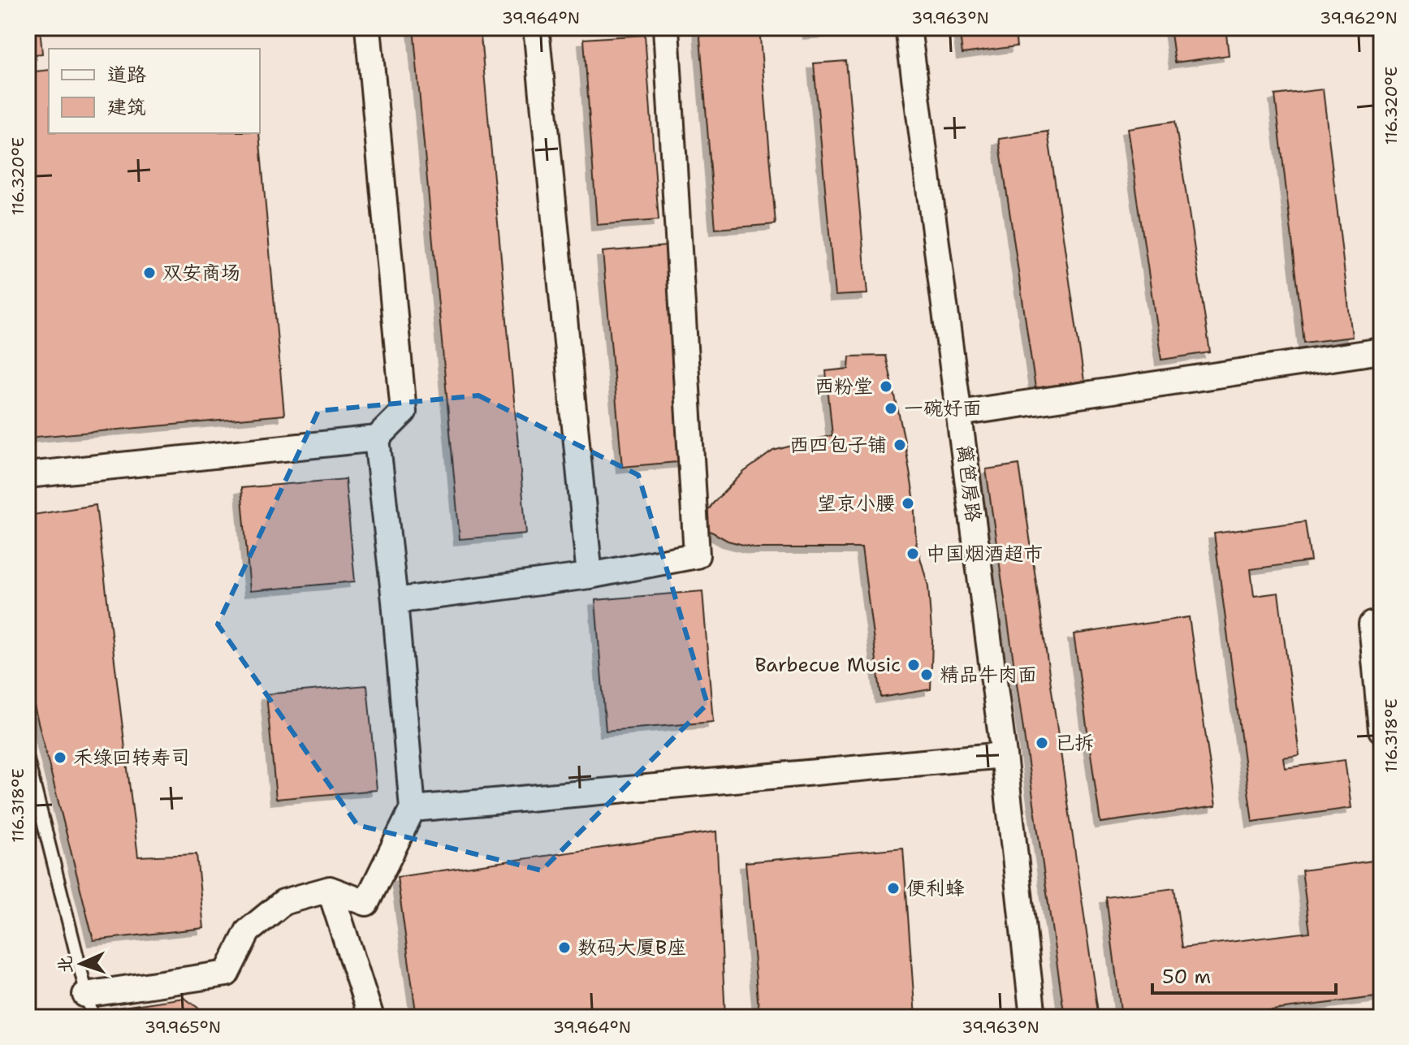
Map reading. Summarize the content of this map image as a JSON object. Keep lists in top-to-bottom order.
{
  "streets": {
    "street": ["篱笆房路"]
  },
  "places": [
    "双安商场",
    "西粉堂",
    "一碗好面",
    "西四包子铺",
    "望京小腰",
    "中国烟酒超市",
    "Barbecue Music",
    "精品牛肉面",
    "已拆",
    "禾绿回转寿司",
    "便利蜂",
    "数码大厦B座"
  ],
  "legend": ["道路", "建筑"],
  "scale_bar": "50 m",
  "north": "left",
  "coordinates": [
    "39.964°N",
    "39.963°N",
    "39.962°N",
    "116.320°E",
    "116.318°E",
    "39.965°N"
  ]
}
